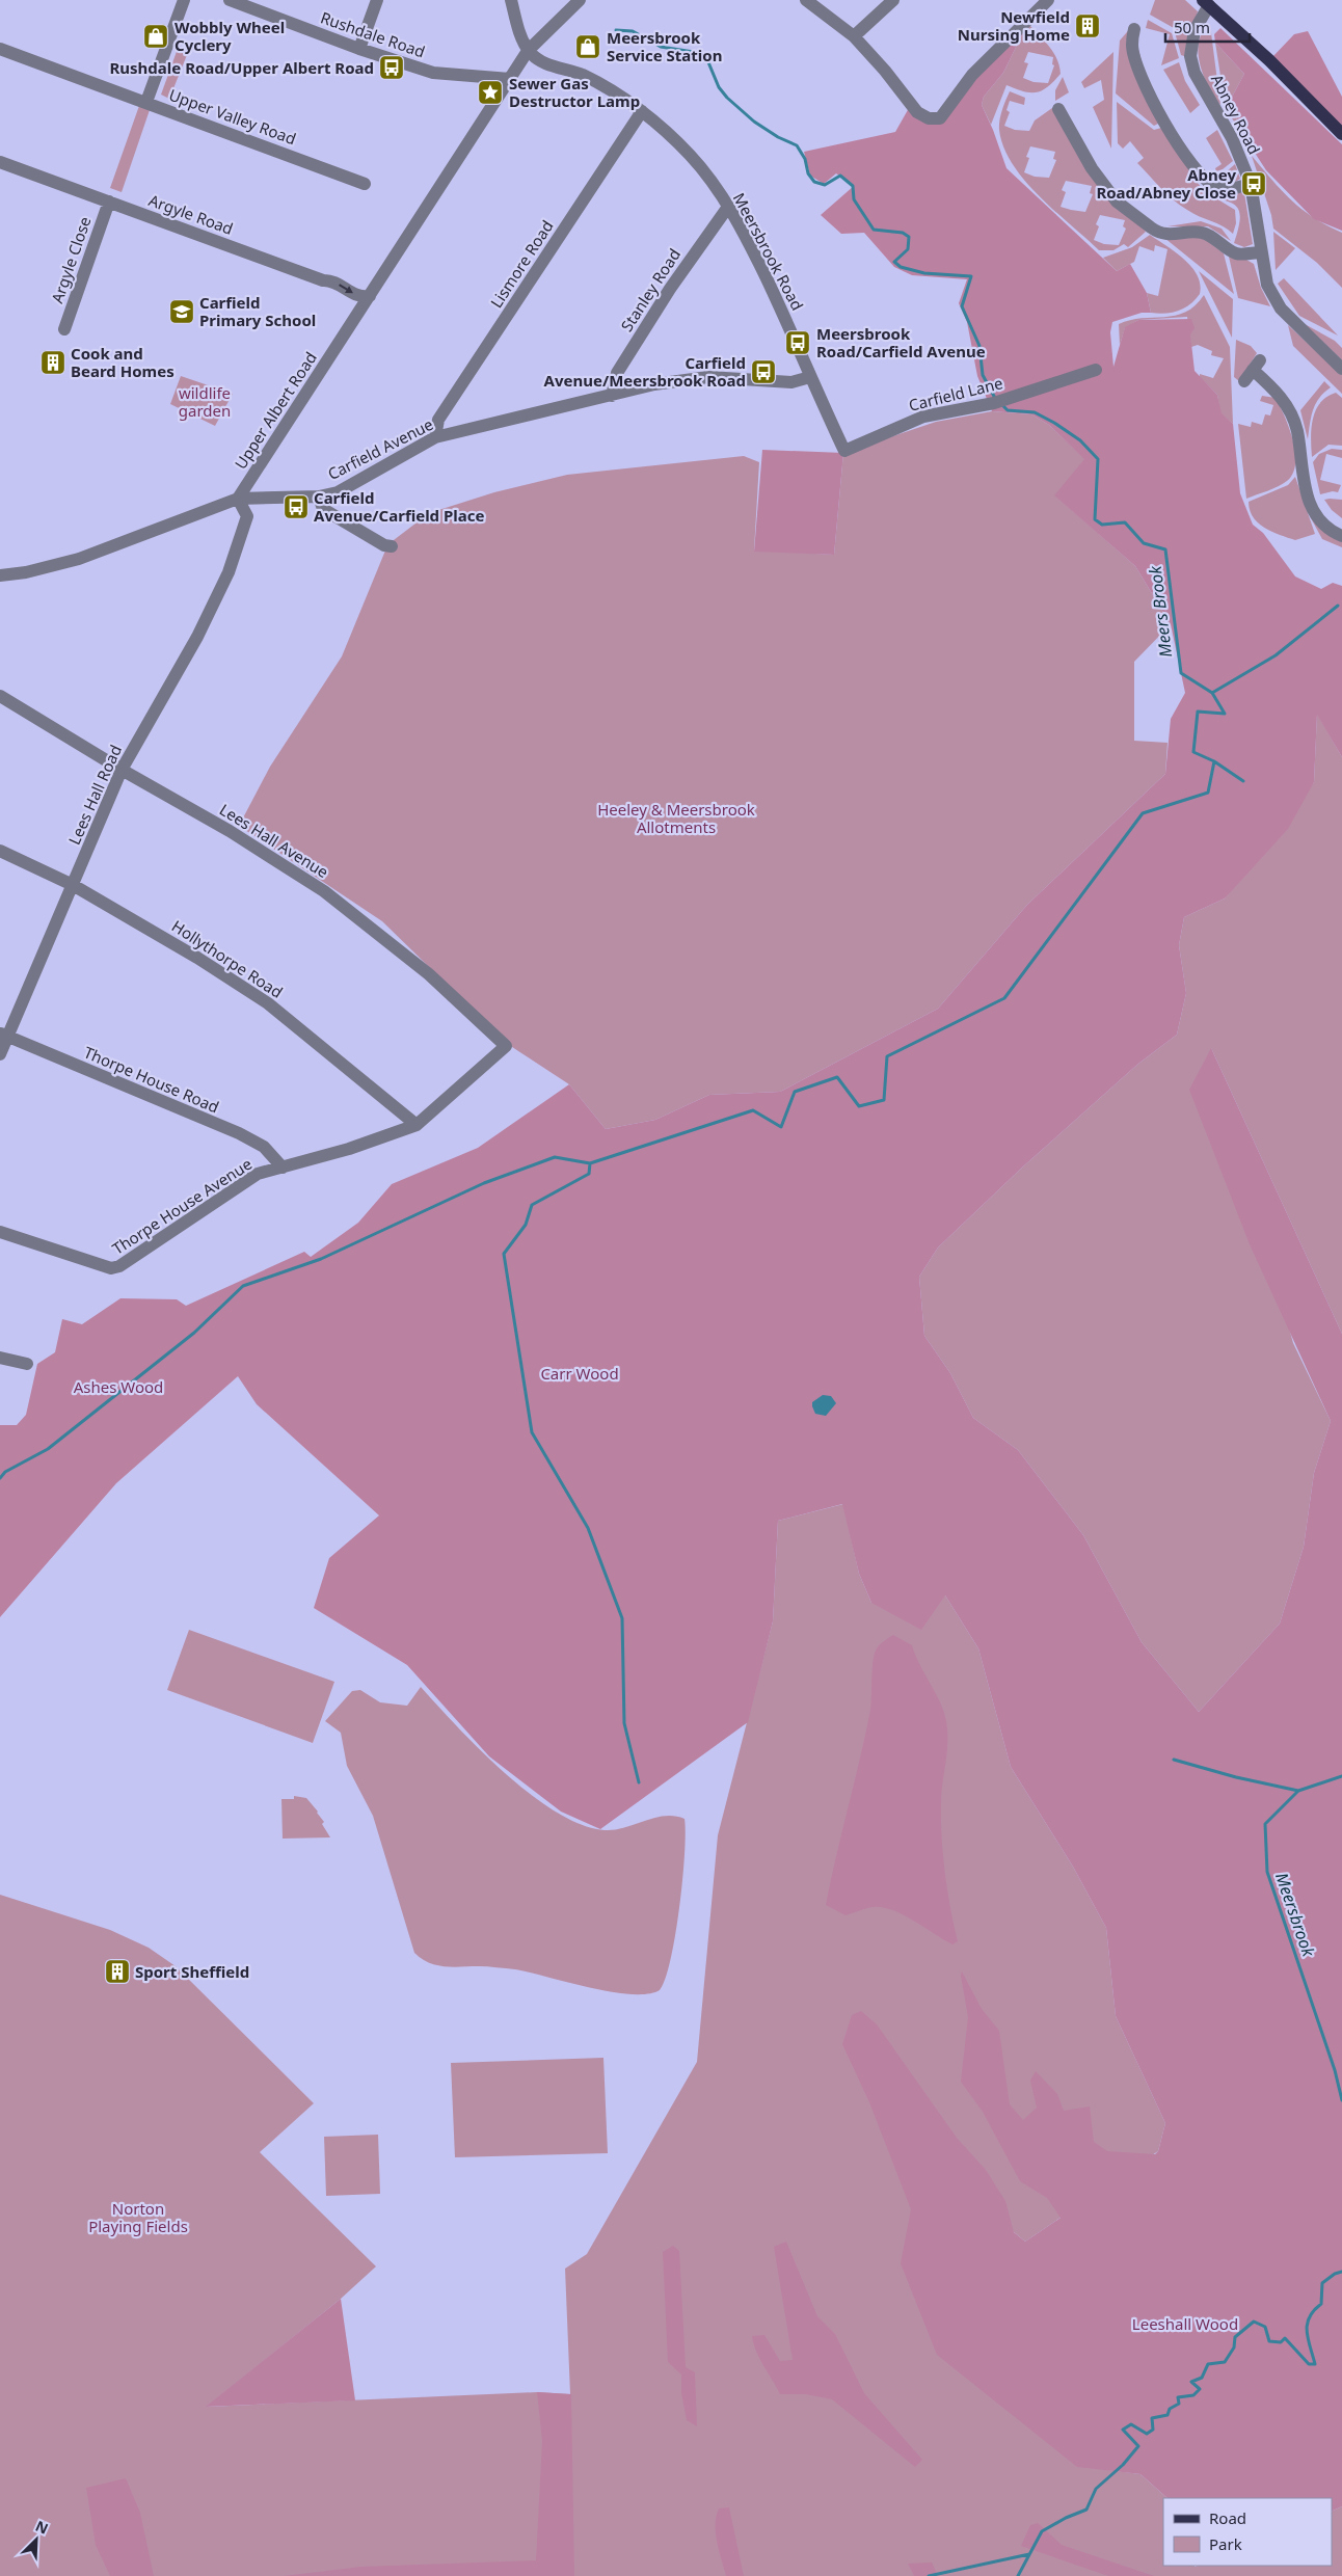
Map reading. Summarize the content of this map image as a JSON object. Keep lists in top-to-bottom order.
{
  "streets": {
    "street": [
      "Rushdale Road",
      "Abney Road",
      "Upper Valley Road",
      "Argyle Road",
      "Meersbrook Road",
      "Argyle Close",
      "Lismore Road",
      "Stanley Road",
      "Carfield Lane",
      "Upper Albert Road",
      "Carfield Avenue",
      "Lees Hall Road",
      "Lees Hall Avenue",
      "Hollythorpe Road",
      "Thorpe House Road",
      "Thorpe House Avenue"
    ]
  },
  "crossings": [
    ["Rushdale Road", "Upper Albert Road"],
    ["Argyle Road", "Argyle Close"],
    ["Argyle Road", "Upper Albert Road"],
    ["Meersbrook Road", "Lismore Road"],
    ["Meersbrook Road", "Stanley Road"],
    ["Meersbrook Road", "Carfield Lane"],
    ["Meersbrook Road", "Upper Albert Road"],
    ["Meersbrook Road", "Carfield Avenue"],
    ["Lismore Road", "Carfield Avenue"],
    ["Stanley Road", "Carfield Avenue"],
    ["Carfield Lane", "Carfield Avenue"],
    ["Upper Albert Road", "Carfield Avenue"],
    ["Upper Albert Road", "Lees Hall Road"],
    ["Carfield Avenue", "Lees Hall Road"],
    ["Lees Hall Road", "Lees Hall Avenue"],
    ["Lees Hall Road", "Hollythorpe Road"],
    ["Lees Hall Road", "Thorpe House Road"],
    ["Lees Hall Avenue", "Thorpe House Avenue"],
    ["Hollythorpe Road", "Thorpe House Avenue"],
    ["Thorpe House Road", "Thorpe House Avenue"]
  ],
  "one_way": ["Argyle Road"],
  "water": ["Meers Brook", "Meersbrook"],
  "parks": [
    "wildlife garden",
    "Heeley & Meersbrook Allotments",
    "Carr Wood",
    "Ashes Wood",
    "Norton Playing Fields",
    "Leeshall Wood"
  ],
  "places": {
    "building": ["Newfield Nursing Home", "Cook and Beard Homes", "Sport Sheffield"],
    "shop": ["Wobbly Wheel Cyclery", "Meersbrook Service Station"],
    "bus stop": [
      "Rushdale Road/Upper Albert Road",
      "Abney Road/Abney Close",
      "Meersbrook Road/Carfield Avenue",
      "Carfield Avenue/Meersbrook Road",
      "Carfield Avenue/Carfield Place"
    ],
    "place": ["Sewer Gas Destructor Lamp"],
    "school or university": ["Carfield Primary School"]
  },
  "legend": ["Road", "Park"],
  "scale_bar": "50 m",
  "north": "top right"
}
